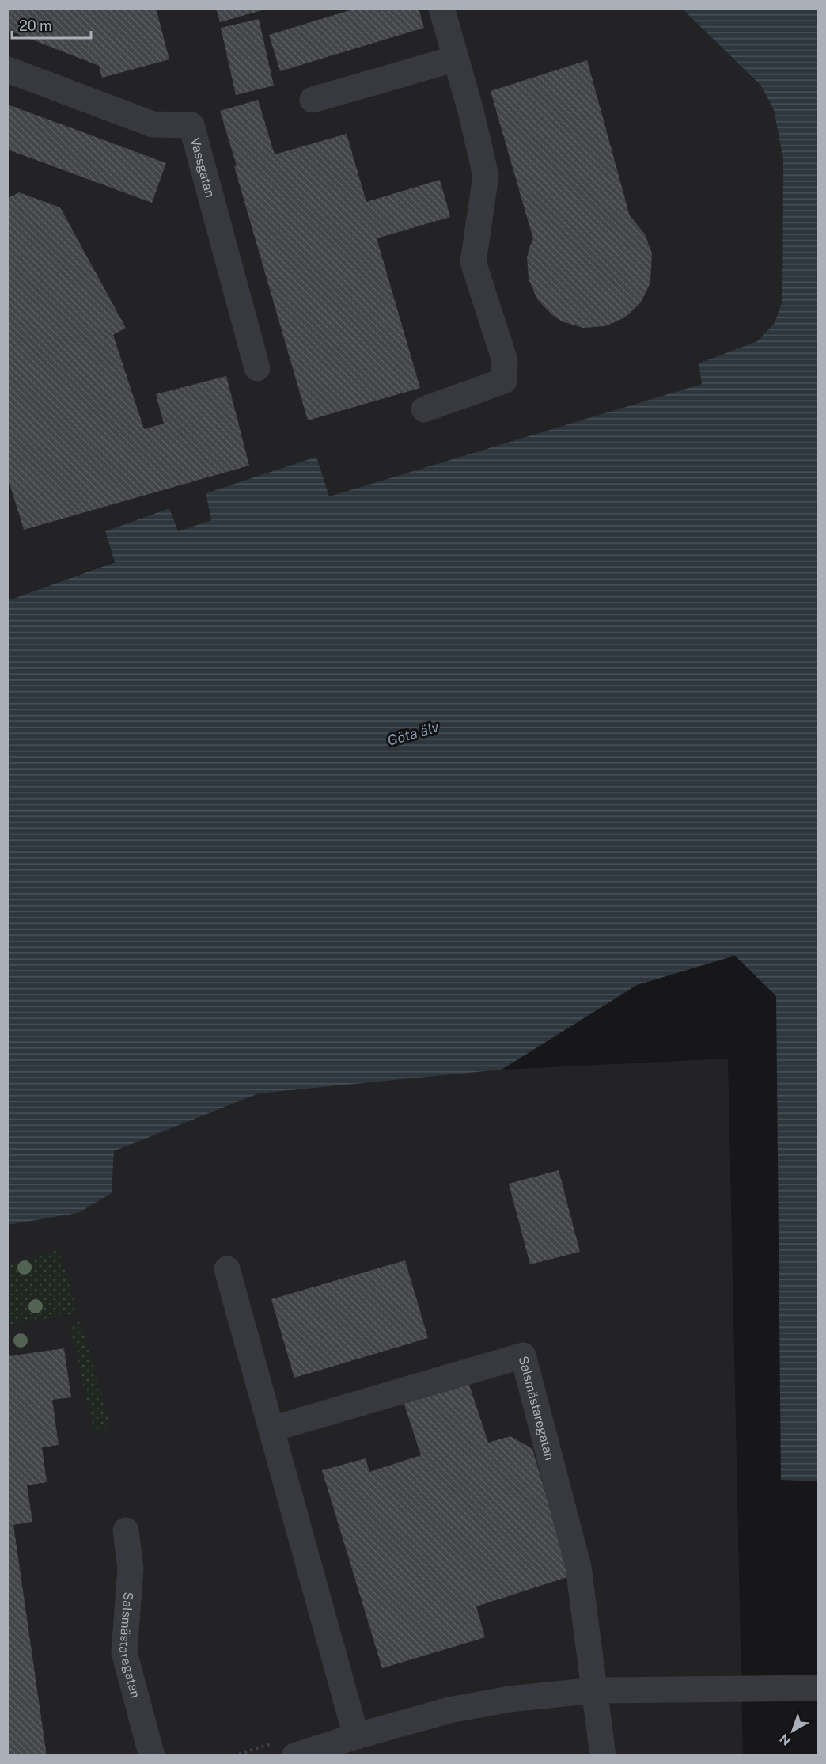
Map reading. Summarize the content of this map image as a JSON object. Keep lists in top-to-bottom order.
{
  "streets": {
    "street": ["Vassgatan", "Salsmästaregatan"]
  },
  "water": ["Göta älv"],
  "scale_bar": "20 m",
  "north": "bottom left"
}
